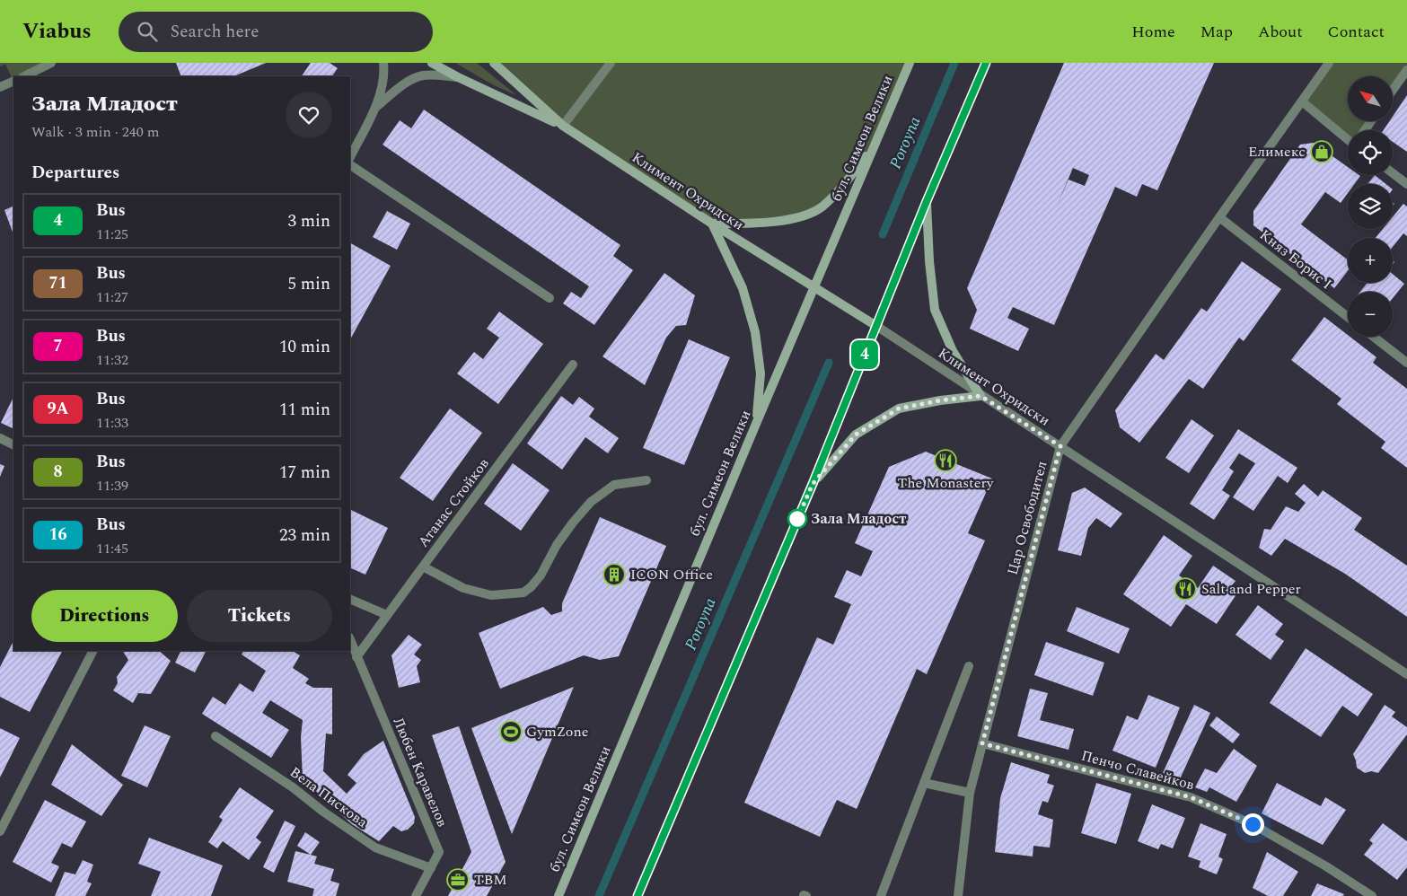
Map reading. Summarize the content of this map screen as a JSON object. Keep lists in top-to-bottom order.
{
  "streets": {
    "main road": ["бул. Симеон Велики", "Климент Охридски"],
    "street": [
      "Княз Борис I",
      "Атанас Стойков",
      "Цар Освободител",
      "Пенчо Славейков",
      "Любен Каравелов",
      "Вела Пискова"
    ]
  },
  "crossings": [
    ["бул. Симеон Велики", "Климент Охридски"],
    ["Климент Охридски", "Цар Освободител"],
    ["Княз Борис I", "Цар Освободител"],
    ["Атанас Стойков", "Любен Каравелов"],
    ["Цар Освободител", "Пенчо Славейков"],
    ["Любен Каравелов", "Вела Пискова"]
  ],
  "water": ["Poroyna"],
  "places": {
    "shop": ["Елимекс"],
    "restaurant": ["The Monastery", "Salt and Pepper"],
    "other": ["Зала Младост"],
    "building": ["ICON Office"],
    "sports": ["GymZone"],
    "office": ["ТВМ"]
  },
  "lines": ["bus line 4"],
  "north": "top left",
  "page": {
    "header": "Viabus",
    "search": "Search here",
    "nav": [
      "Home",
      "Map",
      "About",
      "Contact"
    ],
    "on_map": "4",
    "map_buttons": ["+", "−"],
    "heading": [
      ["Зала Младост", "Walk · 3 min · 240 m"],
      "Departures"
    ],
    "list": [
      {
        "mark": "4",
        "name": "Bus",
        "note": "11:25",
        "value": "3 min"
      },
      {
        "mark": "71",
        "name": "Bus",
        "note": "11:27",
        "value": "5 min"
      },
      {
        "mark": "7",
        "name": "Bus",
        "note": "11:32",
        "value": "10 min"
      },
      {
        "mark": "9А",
        "name": "Bus",
        "note": "11:33",
        "value": "11 min"
      },
      {
        "mark": "8",
        "name": "Bus",
        "note": "11:39",
        "value": "17 min"
      },
      {
        "mark": "16",
        "name": "Bus",
        "note": "11:45",
        "value": "23 min"
      }
    ],
    "buttons": ["Directions", "Tickets"]
  }
}
